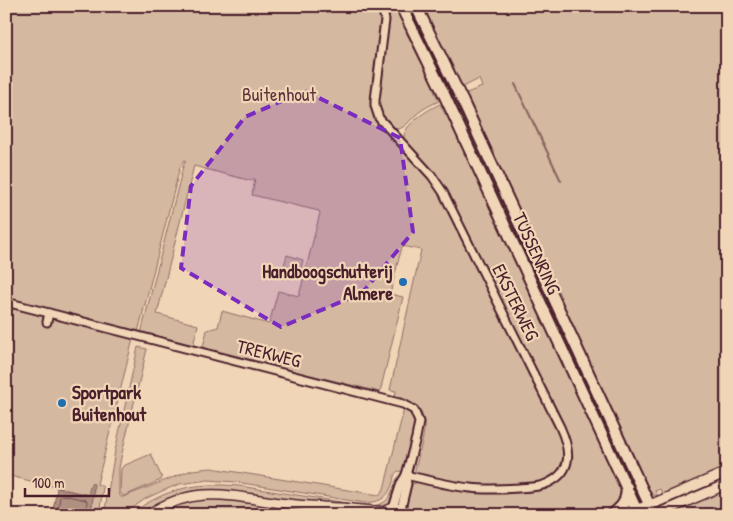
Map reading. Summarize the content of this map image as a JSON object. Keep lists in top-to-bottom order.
{
  "streets": {
    "highway": ["TUSSENRING"],
    "street": ["EKSTERWEG", "TREKWEG"]
  },
  "crossings": [
    ["EKSTERWEG", "TREKWEG"]
  ],
  "parks": ["Buitenhout"],
  "places": ["Handboogschutterij Almere", "Sportpark Buitenhout"],
  "scale_bar": "100 m"
}
